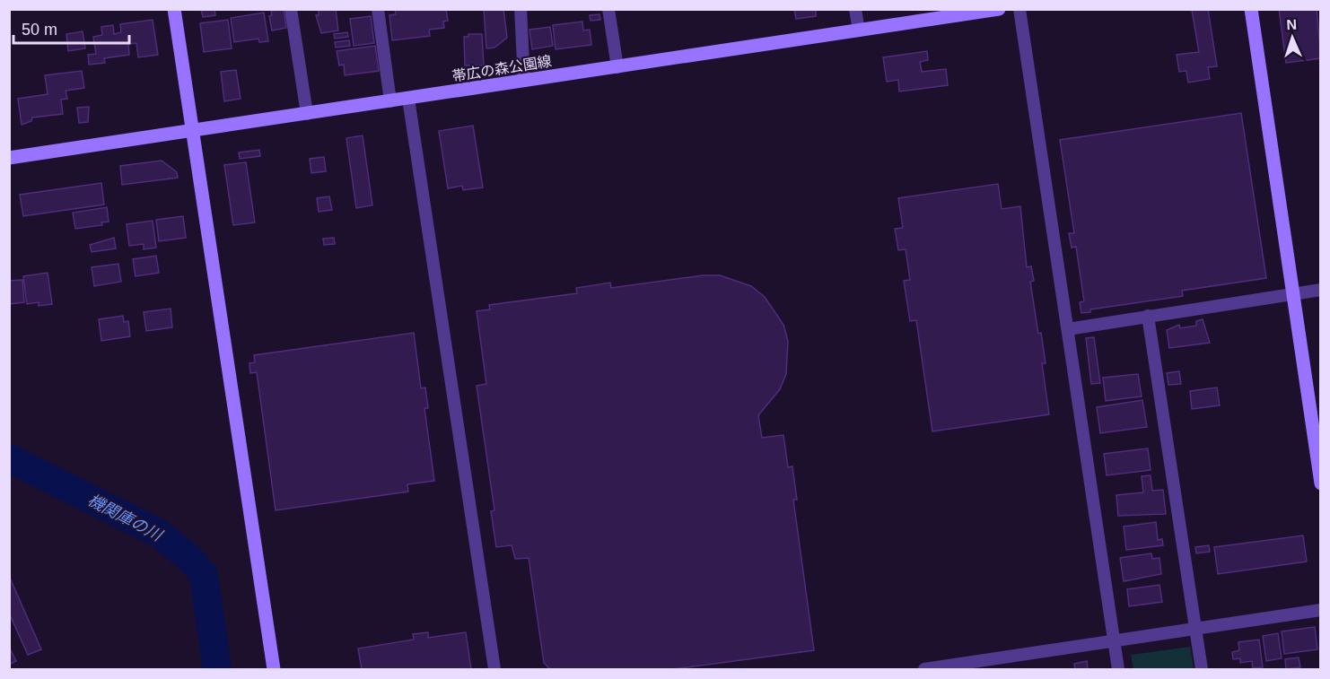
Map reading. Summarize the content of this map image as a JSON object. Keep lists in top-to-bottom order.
{
  "streets": {
    "street": ["帯広の森公園線"]
  },
  "water": ["機関庫の川"],
  "scale_bar": "50 m",
  "north": "top"
}
